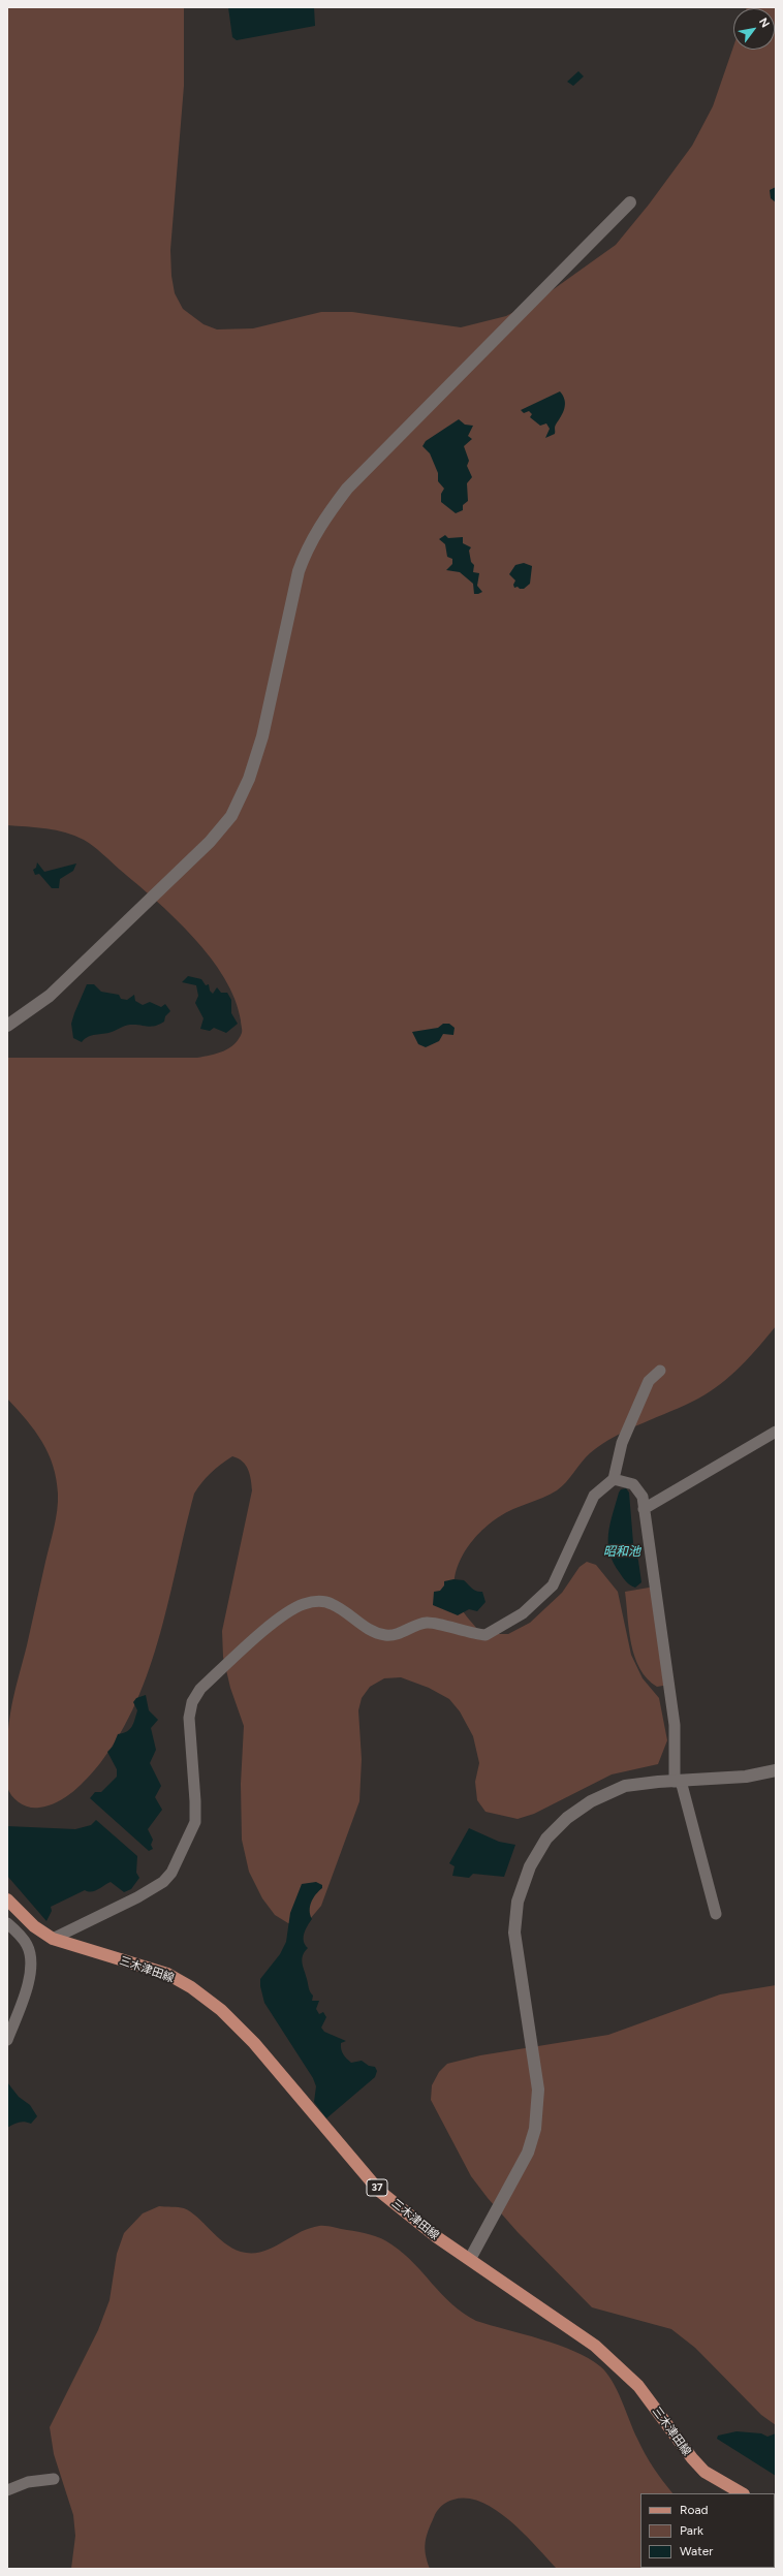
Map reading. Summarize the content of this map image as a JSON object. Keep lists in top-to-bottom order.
{
  "streets": {
    "main road": ["三木津田線", "37"]
  },
  "water": ["昭和池"],
  "legend": ["Road", "Park", "Water"],
  "north": "top right"
}
